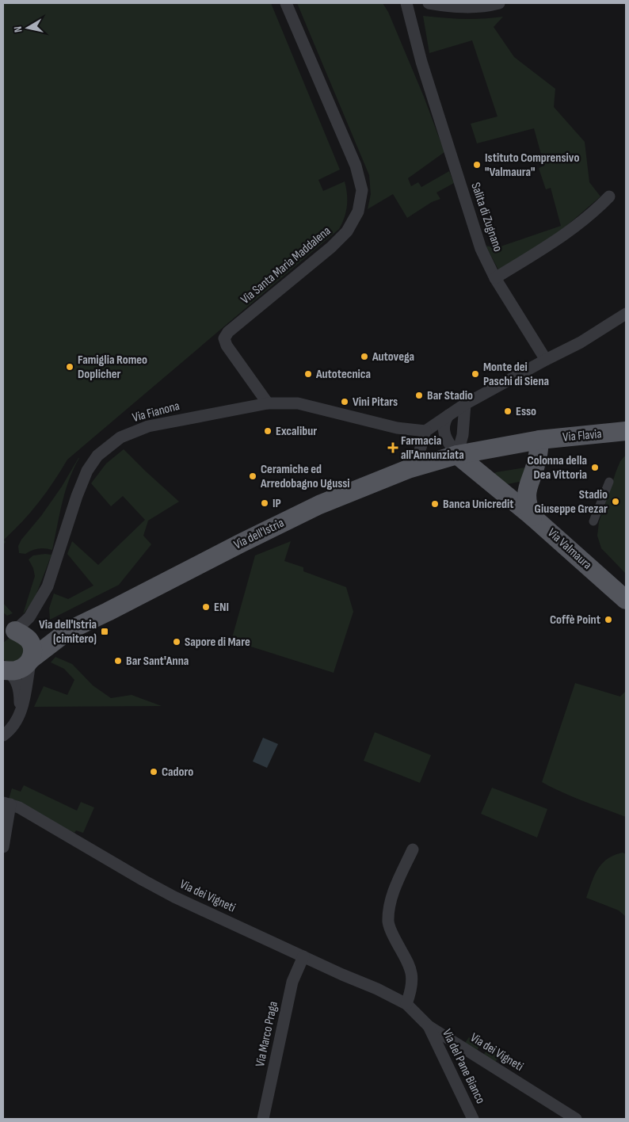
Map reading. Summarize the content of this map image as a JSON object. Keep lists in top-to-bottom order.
{
  "streets": {
    "main road": ["Via Flavia", "Via dell'Istria", "Via Valmaura"],
    "street": [
      "Salita di Zugnano",
      "Via Santa Maria Maddalena",
      "Via Fianona",
      "Via dei Vigneti",
      "Via Marco Praga",
      "Via del Pane Bianco"
    ]
  },
  "crossings": [
    ["Via Santa Maria Maddalena", "Via Fianona"],
    ["Via Fianona", "Via dell'Istria"],
    ["Via Flavia", "Via dell'Istria"],
    ["Via Flavia", "Via Valmaura"],
    ["Via dell'Istria", "Via Valmaura"],
    ["Via dei Vigneti", "Via Marco Praga"],
    ["Via dei Vigneti", "Via del Pane Bianco"]
  ],
  "places": {
    "other": [
      "Istituto Comprensivo \"Valmaura\"",
      "Autovega",
      "Famiglia Romeo Doplicher",
      "Autotecnica",
      "Monte dei Paschi di Siena",
      "Bar Stadio",
      "Vini Pitars",
      "Esso",
      "Excalibur",
      "Colonna della Dea Vittoria",
      "Ceramiche ed Arredobagno Ugussi",
      "Stadio Giuseppe Grezar",
      "IP",
      "Banca Unicredit",
      "ENI",
      "Coffè Point",
      "Sapore di Mare",
      "Bar Sant'Anna",
      "Cadoro"
    ],
    "health": ["Farmacia all'Annunziata"],
    "transit": ["Via dell'Istria (cimitero)"]
  },
  "north": "left"
}
